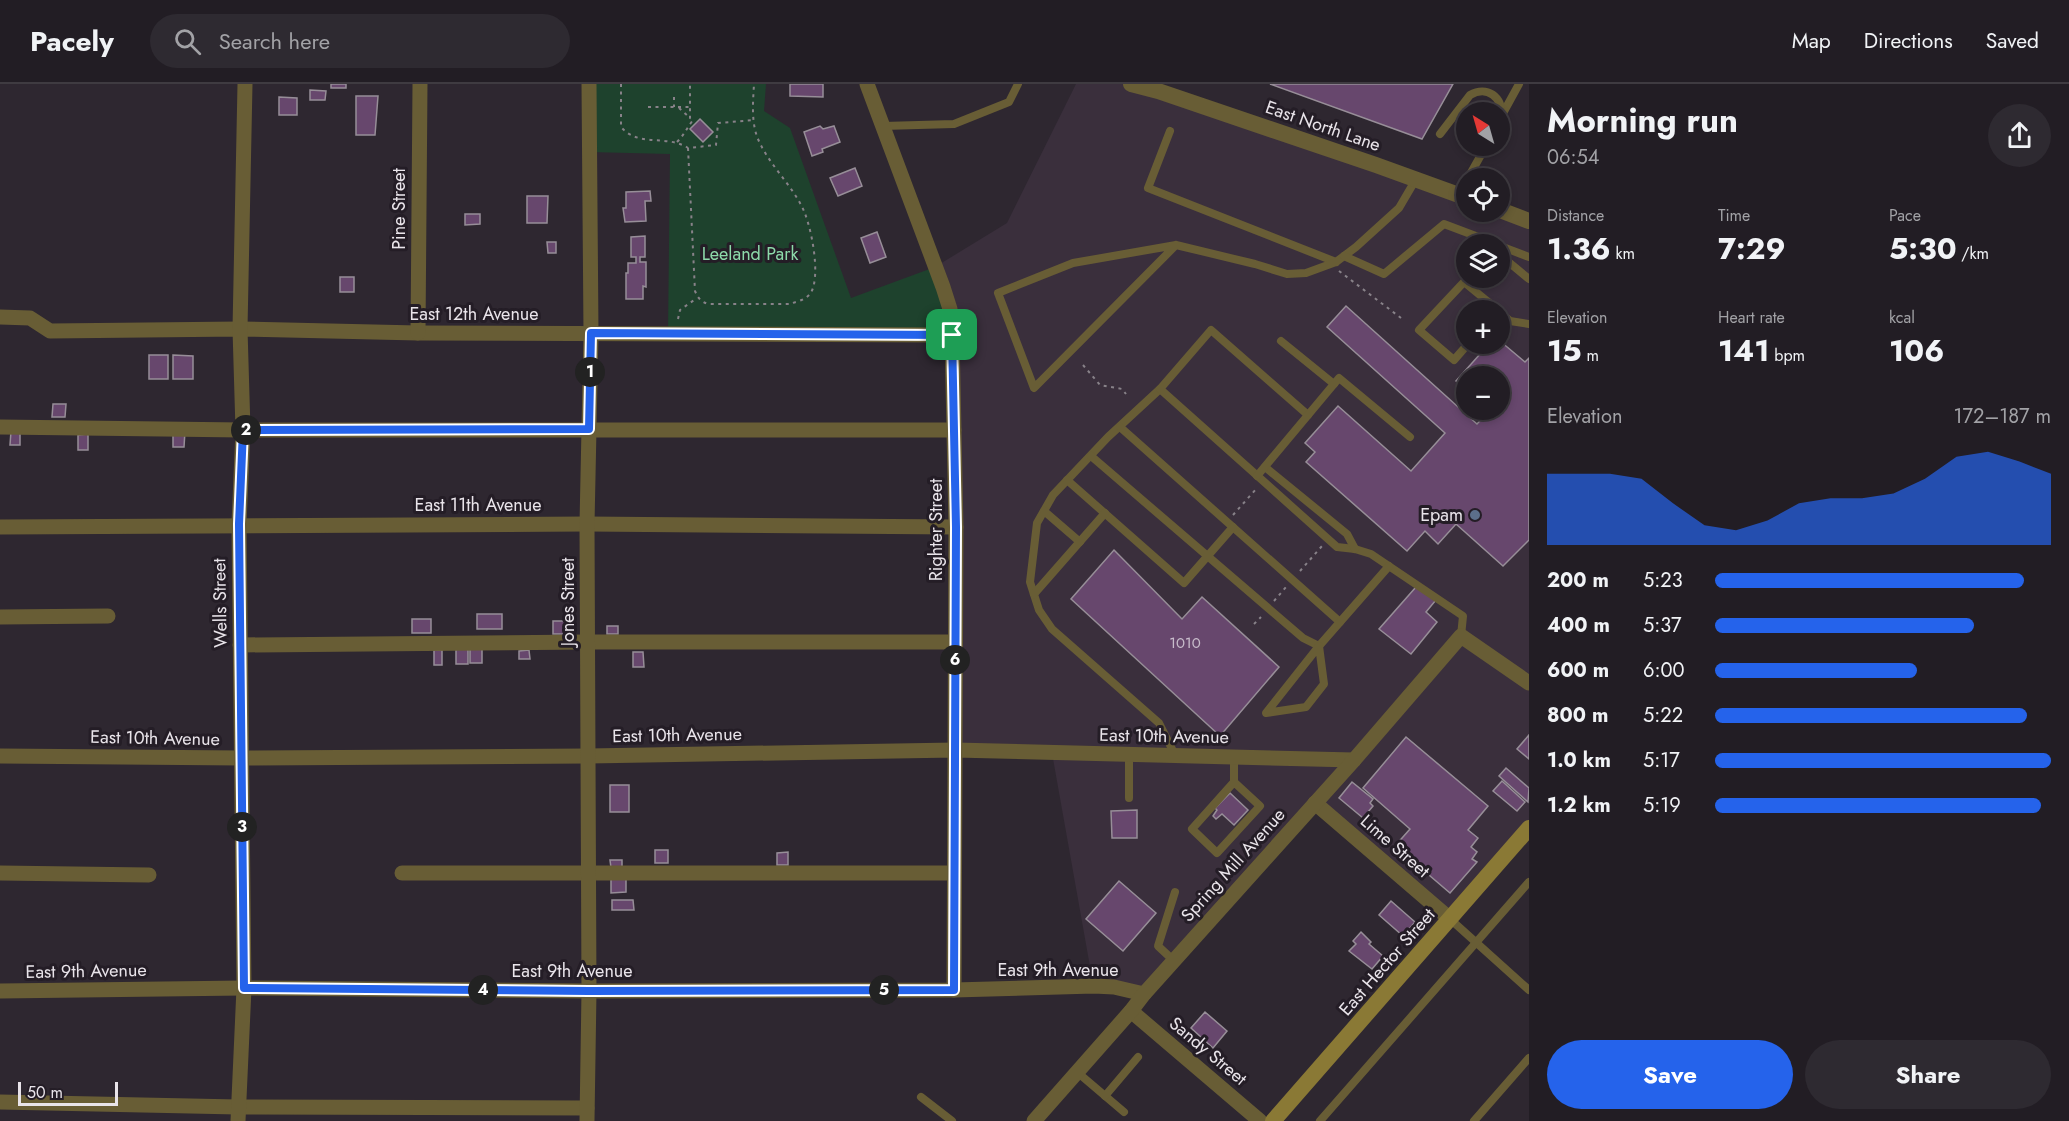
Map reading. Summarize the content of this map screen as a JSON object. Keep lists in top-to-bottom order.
{
  "streets": {
    "main road": ["East Hector Street"],
    "street": [
      "East North Lane",
      "Pine Street",
      "East 12th Avenue",
      "East 11th Avenue",
      "Righter Street",
      "Jones Street",
      "Wells Street",
      "East 10th Avenue",
      "Lime Street",
      "Spring Mill Avenue",
      "East 9th Avenue",
      "Sandy Street"
    ]
  },
  "crossings": [
    ["Pine Street", "East 12th Avenue"],
    ["East 12th Avenue", "Righter Street"],
    ["East 12th Avenue", "Jones Street"],
    ["East 12th Avenue", "Wells Street"],
    ["East 11th Avenue", "Righter Street"],
    ["East 11th Avenue", "Jones Street"],
    ["East 11th Avenue", "Wells Street"],
    ["Righter Street", "East 10th Avenue"],
    ["Righter Street", "East 9th Avenue"],
    ["Jones Street", "East 10th Avenue"],
    ["Jones Street", "East 9th Avenue"],
    ["Wells Street", "East 10th Avenue"],
    ["Wells Street", "East 9th Avenue"],
    ["East 10th Avenue", "Spring Mill Avenue"],
    ["Lime Street", "Spring Mill Avenue"],
    ["Lime Street", "East Hector Street"],
    ["Spring Mill Avenue", "East 9th Avenue"],
    ["Spring Mill Avenue", "Sandy Street"]
  ],
  "parks": ["Leeland Park"],
  "places": ["Epam"],
  "house_numbers": ["1010"],
  "scale_bar": "50 m",
  "north": "top left",
  "page": {
    "header": "Pacely",
    "search": "Search here",
    "nav": ["Map", "Directions", "Saved"],
    "heading": ["Morning run", "06:54"],
    "map_buttons": ["+", "−"],
    "stats": [
      ["Distance", "1.36 km"],
      ["Time", "7:29"],
      ["Pace", "5:30 /km"],
      ["Elevation", "15 m"],
      ["Heart rate", "141 bpm"],
      ["kcal", "106"]
    ],
    "pins": [
      "1",
      "2",
      "6",
      "3",
      "4",
      "5"
    ],
    "chart": ["Elevation", "172–187 m"],
    "list": [
      {
        "name": "200 m",
        "note": "5:23"
      },
      {
        "name": "400 m",
        "note": "5:37"
      },
      {
        "name": "600 m",
        "note": "6:00"
      },
      {
        "name": "800 m",
        "note": "5:22"
      },
      {
        "name": "1.0 km",
        "note": "5:17"
      },
      {
        "name": "1.2 km",
        "note": "5:19"
      }
    ],
    "buttons": ["Save", "Share"],
    "scale": "50 m"
  }
}
